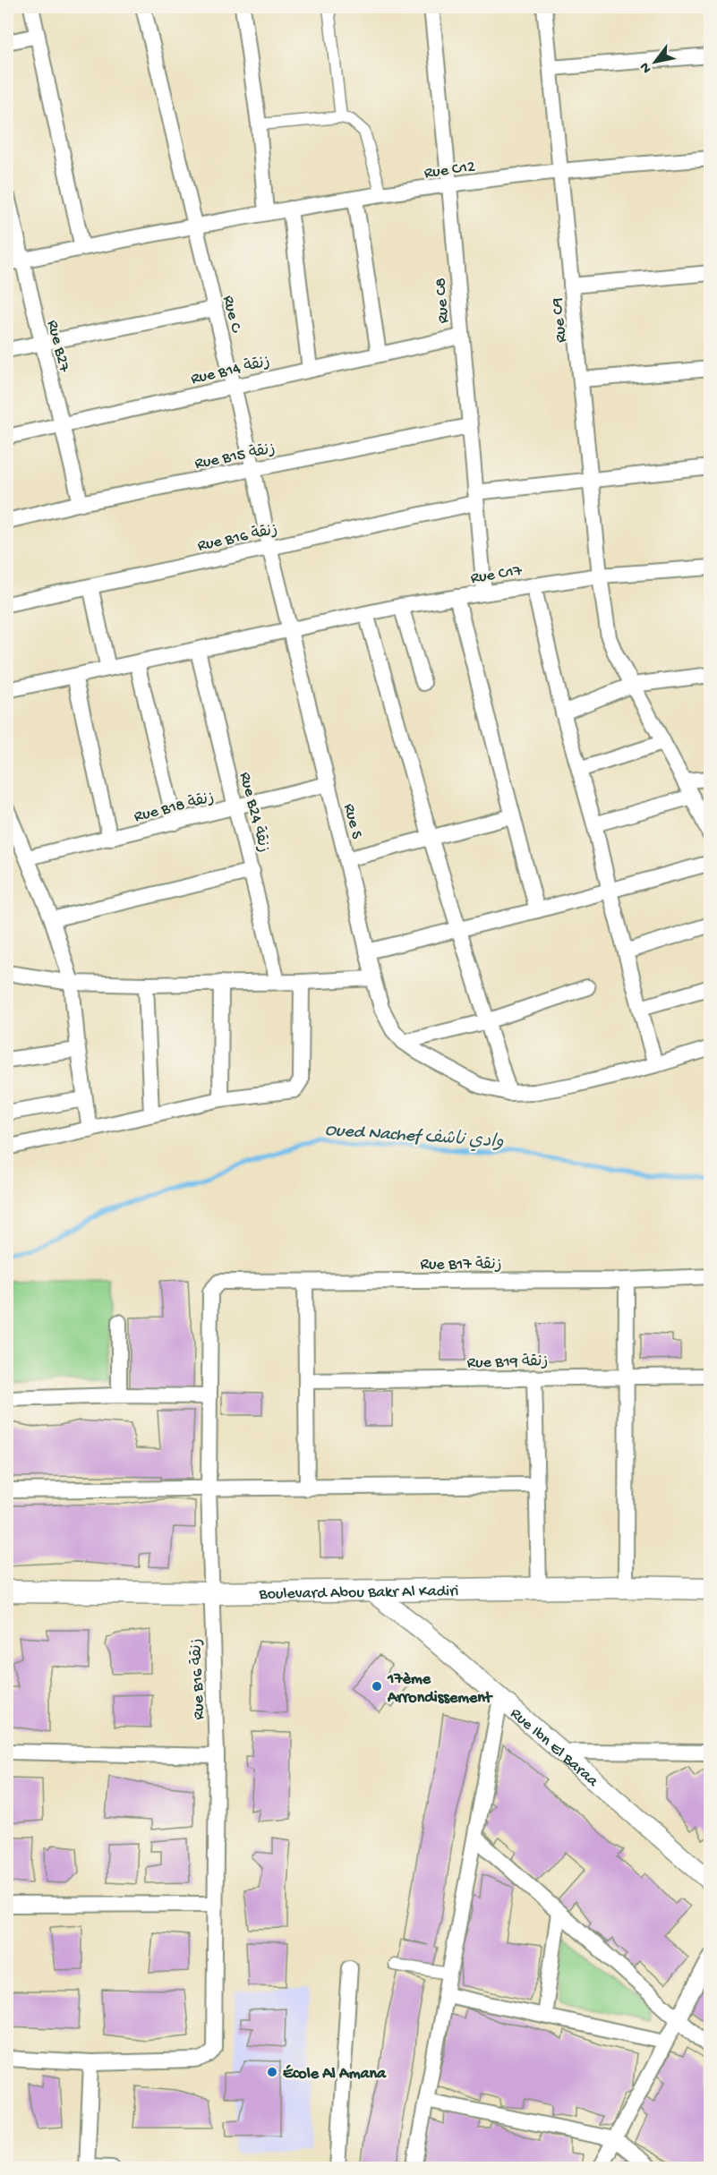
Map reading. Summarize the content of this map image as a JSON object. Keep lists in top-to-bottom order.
{
  "streets": {
    "main road": ["Boulevard Abou Bakr Al Kadiri"],
    "street": [
      "Rue C12",
      "Rue C8",
      "Rue C",
      "Rue C9",
      "Rue B27",
      "Rue B14 زنقة",
      "Rue B15 زنقة",
      "Rue B16 زنقة",
      "Rue C17",
      "Rue B18 زنقة",
      "Rue B24 زنقة",
      "Rue S",
      "Rue B17 زنقة",
      "Rue B19 زنقة",
      "Rue Ibn El Baraa"
    ]
  },
  "crossings": [
    ["Rue C12", "Rue C8"],
    ["Rue C12", "Rue C"],
    ["Rue C12", "Rue C9"],
    ["Rue C12", "Rue B27"],
    ["Rue C8", "Rue B14 زنقة"],
    ["Rue C8", "Rue B15 زنقة"],
    ["Rue C8", "Rue B16 زنقة"],
    ["Rue C8", "Rue C17"],
    ["Rue C", "Rue B14 زنقة"],
    ["Rue C", "Rue B15 زنقة"],
    ["Rue C", "Rue B16 زنقة"],
    ["Rue C", "Rue C17"],
    ["Rue C", "Rue S"],
    ["Rue C9", "Rue B16 زنقة"],
    ["Rue C9", "Rue C17"],
    ["Rue B27", "Rue B14 زنقة"],
    ["Rue B27", "Rue B15 زنقة"],
    ["Rue B16 زنقة", "Rue B17 زنقة"],
    ["Rue B16 زنقة", "Boulevard Abou Bakr Al Kadiri"],
    ["Rue C17", "Rue S"],
    ["Rue B18 زنقة", "Rue B24 زنقة"],
    ["Rue B18 زنقة", "Rue S"],
    ["Boulevard Abou Bakr Al Kadiri", "Rue Ibn El Baraa"]
  ],
  "water": ["Oued Nachef وادي ناشف"],
  "places": ["17ème Arrondissement", "École Al Amana"],
  "north": "bottom left"
}
